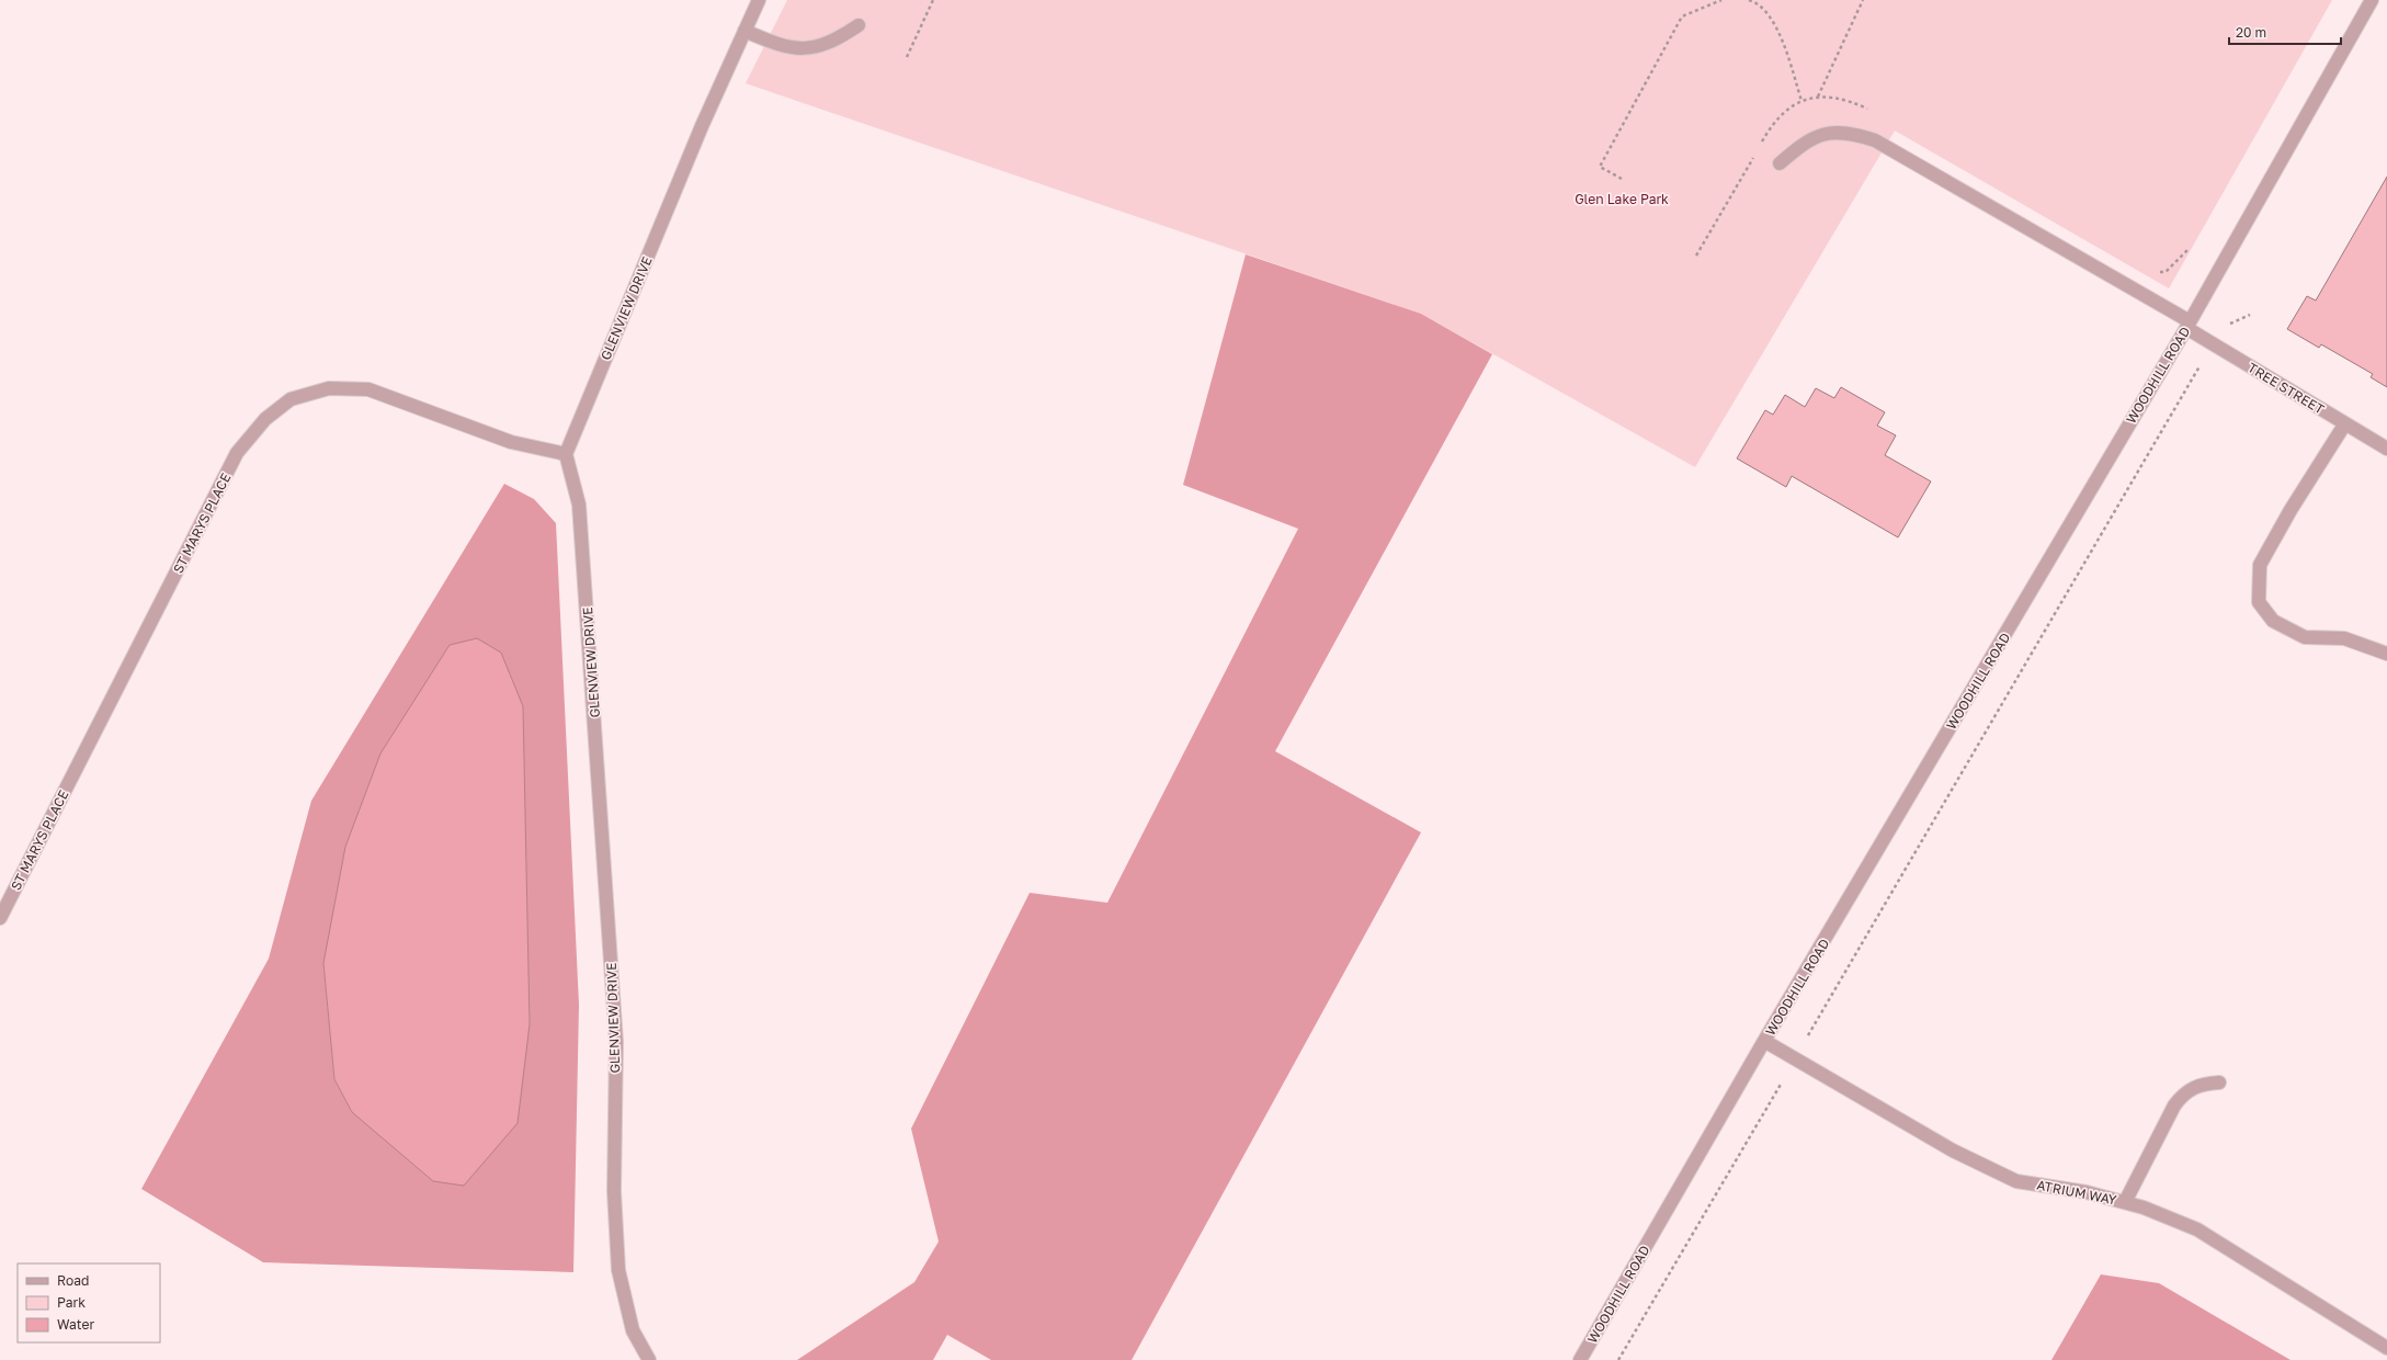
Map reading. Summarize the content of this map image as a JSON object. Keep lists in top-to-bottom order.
{
  "streets": {
    "street": [
      "GLENVIEW DRIVE",
      "WOODHILL ROAD",
      "TREE STREET",
      "ST MARYS PLACE",
      "ATRIUM WAY"
    ]
  },
  "crossings": [
    ["GLENVIEW DRIVE", "ST MARYS PLACE"],
    ["WOODHILL ROAD", "TREE STREET"],
    ["WOODHILL ROAD", "ATRIUM WAY"]
  ],
  "parks": ["Glen Lake Park"],
  "legend": ["Road", "Park", "Water"],
  "scale_bar": "20 m"
}
